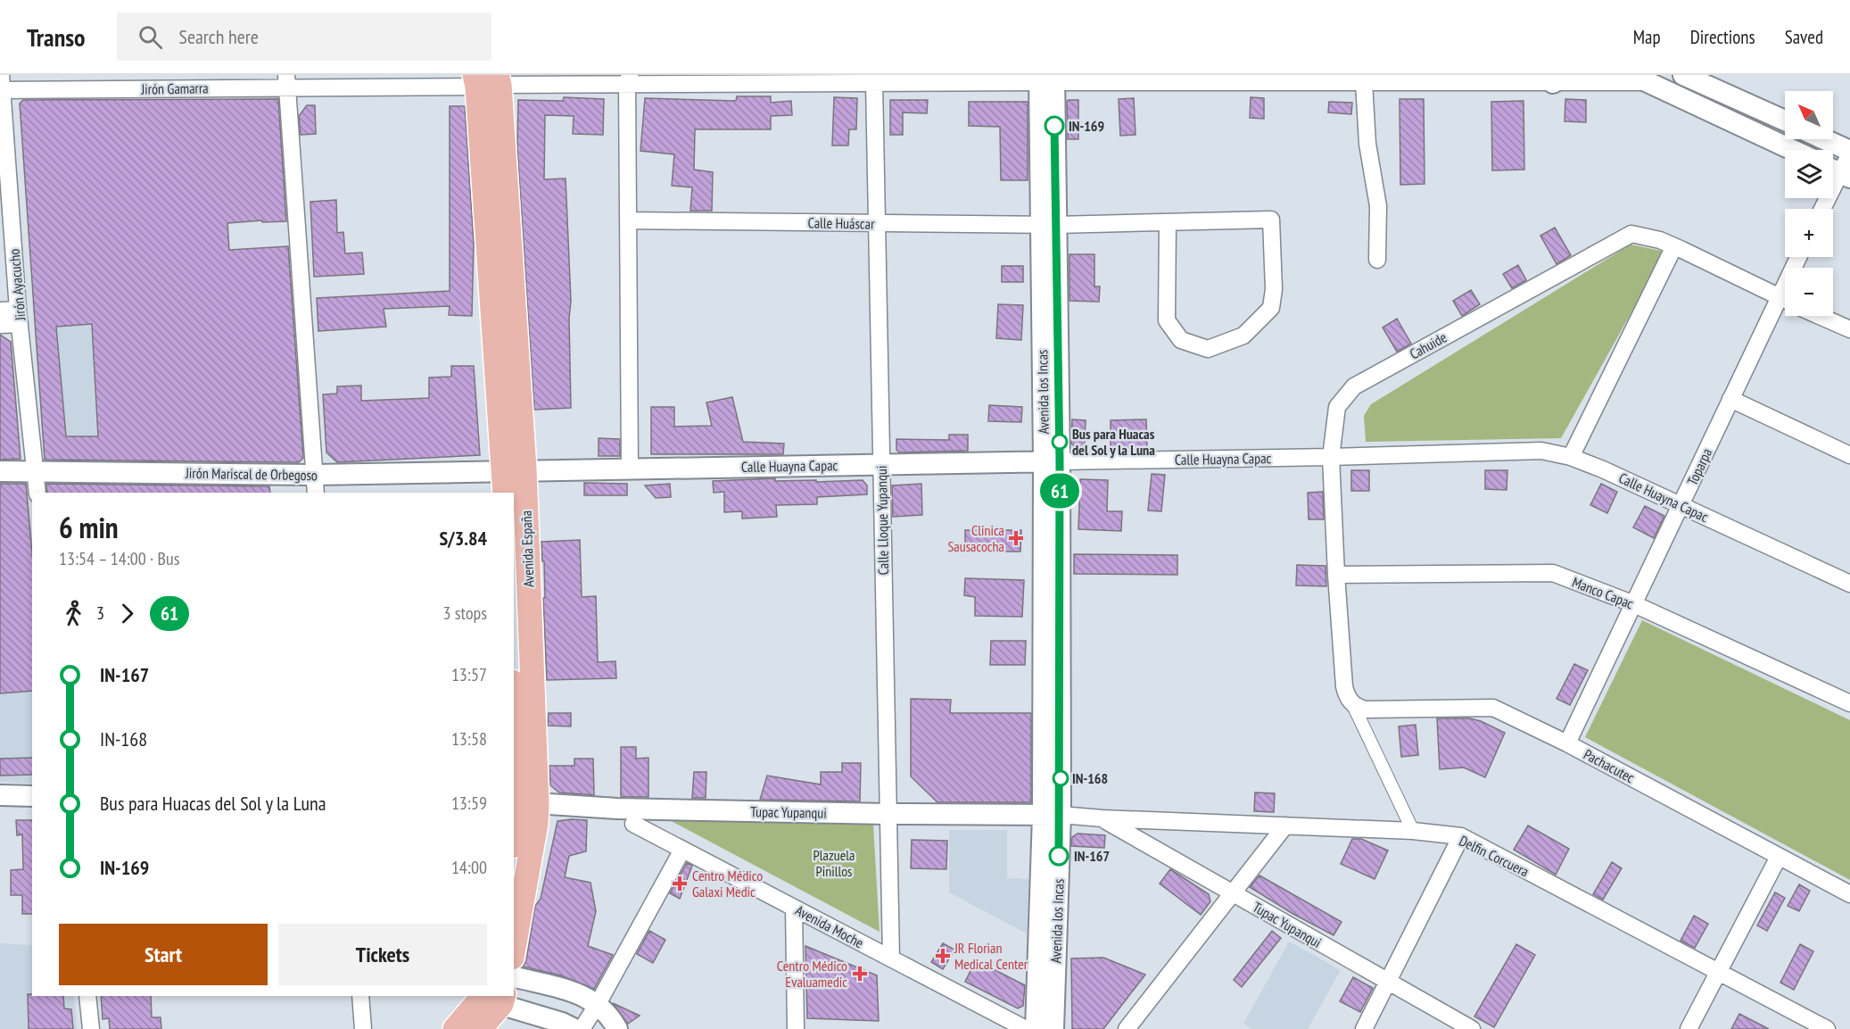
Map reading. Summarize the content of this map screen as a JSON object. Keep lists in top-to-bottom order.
{
  "streets": {
    "main road": ["Avenida España"],
    "street": [
      "Jirón Gamarra",
      "Calle Huáscar",
      "Jirón Ayacucho",
      "Cahuide",
      "Avenida los Incas",
      "Calle Huayna Capac",
      "Toparpa",
      "Jirón Mariscal de Orbegoso",
      "Calle Lloque Yupanqui",
      "Manco Capac",
      "Pachacutec",
      "Tupac Yupanqui",
      "Delfin Corcuera",
      "Avenida Moche"
    ]
  },
  "crossings": [
    ["Jirón Gamarra", "Jirón Ayacucho"],
    ["Jirón Gamarra", "Avenida los Incas"],
    ["Jirón Gamarra", "Calle Lloque Yupanqui"],
    ["Jirón Gamarra", "Avenida España"],
    ["Calle Huáscar", "Avenida los Incas"],
    ["Calle Huáscar", "Calle Lloque Yupanqui"],
    ["Jirón Ayacucho", "Jirón Mariscal de Orbegoso"],
    ["Cahuide", "Calle Huayna Capac"],
    ["Cahuide", "Toparpa"],
    ["Cahuide", "Manco Capac"],
    ["Cahuide", "Pachacutec"],
    ["Avenida los Incas", "Calle Huayna Capac"],
    ["Avenida los Incas", "Tupac Yupanqui"],
    ["Avenida los Incas", "Delfin Corcuera"],
    ["Calle Huayna Capac", "Toparpa"],
    ["Calle Huayna Capac", "Jirón Mariscal de Orbegoso"],
    ["Calle Huayna Capac", "Calle Lloque Yupanqui"],
    ["Calle Huayna Capac", "Avenida España"],
    ["Toparpa", "Manco Capac"],
    ["Toparpa", "Pachacutec"],
    ["Jirón Mariscal de Orbegoso", "Avenida España"],
    ["Calle Lloque Yupanqui", "Tupac Yupanqui"],
    ["Calle Lloque Yupanqui", "Avenida Moche"],
    ["Avenida España", "Tupac Yupanqui"],
    ["Tupac Yupanqui", "Delfin Corcuera"]
  ],
  "parks": ["Plazuela Pinillos"],
  "places": {
    "other": [
      "IN-169",
      "Bus para Huacas del Sol y la Luna",
      "IN-168",
      "IN-167"
    ],
    "health": [
      "Clinica Sausacocha",
      "Centro Médico Galaxi Medic",
      "JR Florian Medical Center",
      "Centro Médico Evaluamedic"
    ]
  },
  "lines": ["bus line 61"],
  "north": "top left",
  "page": {
    "header": "Transo",
    "search": "Search here",
    "nav": ["Map", "Directions", "Saved"],
    "on_map": "61",
    "map_buttons": ["+", "−"],
    "heading": ["6 min", "13:54 – 14:00 · Bus", "S/3.84"],
    "legs": ["3", "61", "3 stops"],
    "list": [
      {
        "name": "IN-167",
        "value": "13:57"
      },
      {
        "name": "IN-168",
        "value": "13:58"
      },
      {
        "name": "Bus para Huacas del Sol y la Luna",
        "value": "13:59"
      },
      {
        "name": "IN-169",
        "value": "14:00"
      }
    ],
    "buttons": ["Start", "Tickets"]
  }
}
